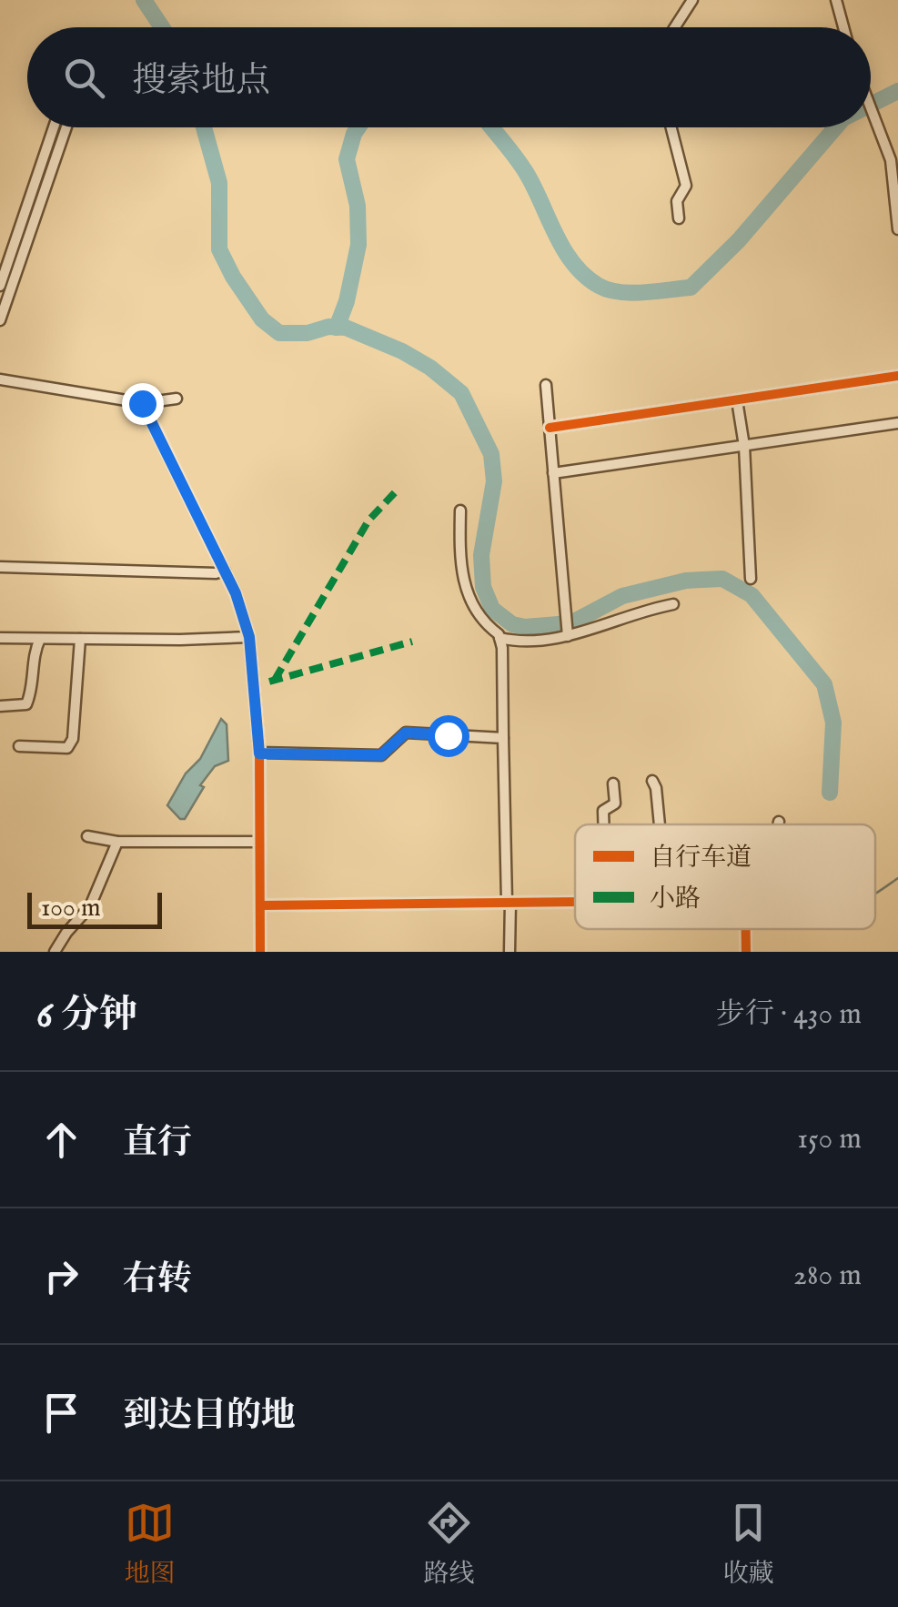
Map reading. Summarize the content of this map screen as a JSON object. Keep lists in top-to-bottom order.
{
  "legend": ["自行车道", "小路"],
  "scale_bar": "100 m",
  "page": {
    "search": "搜索地点",
    "scale": "100 m",
    "heading": ["6 分钟", "步行 · 430 m"],
    "list": [
      ["直行", "150 m"],
      ["右转", "280 m"],
      "到达目的地"
    ],
    "nav": ["地图", "路线", "收藏"]
  }
}
